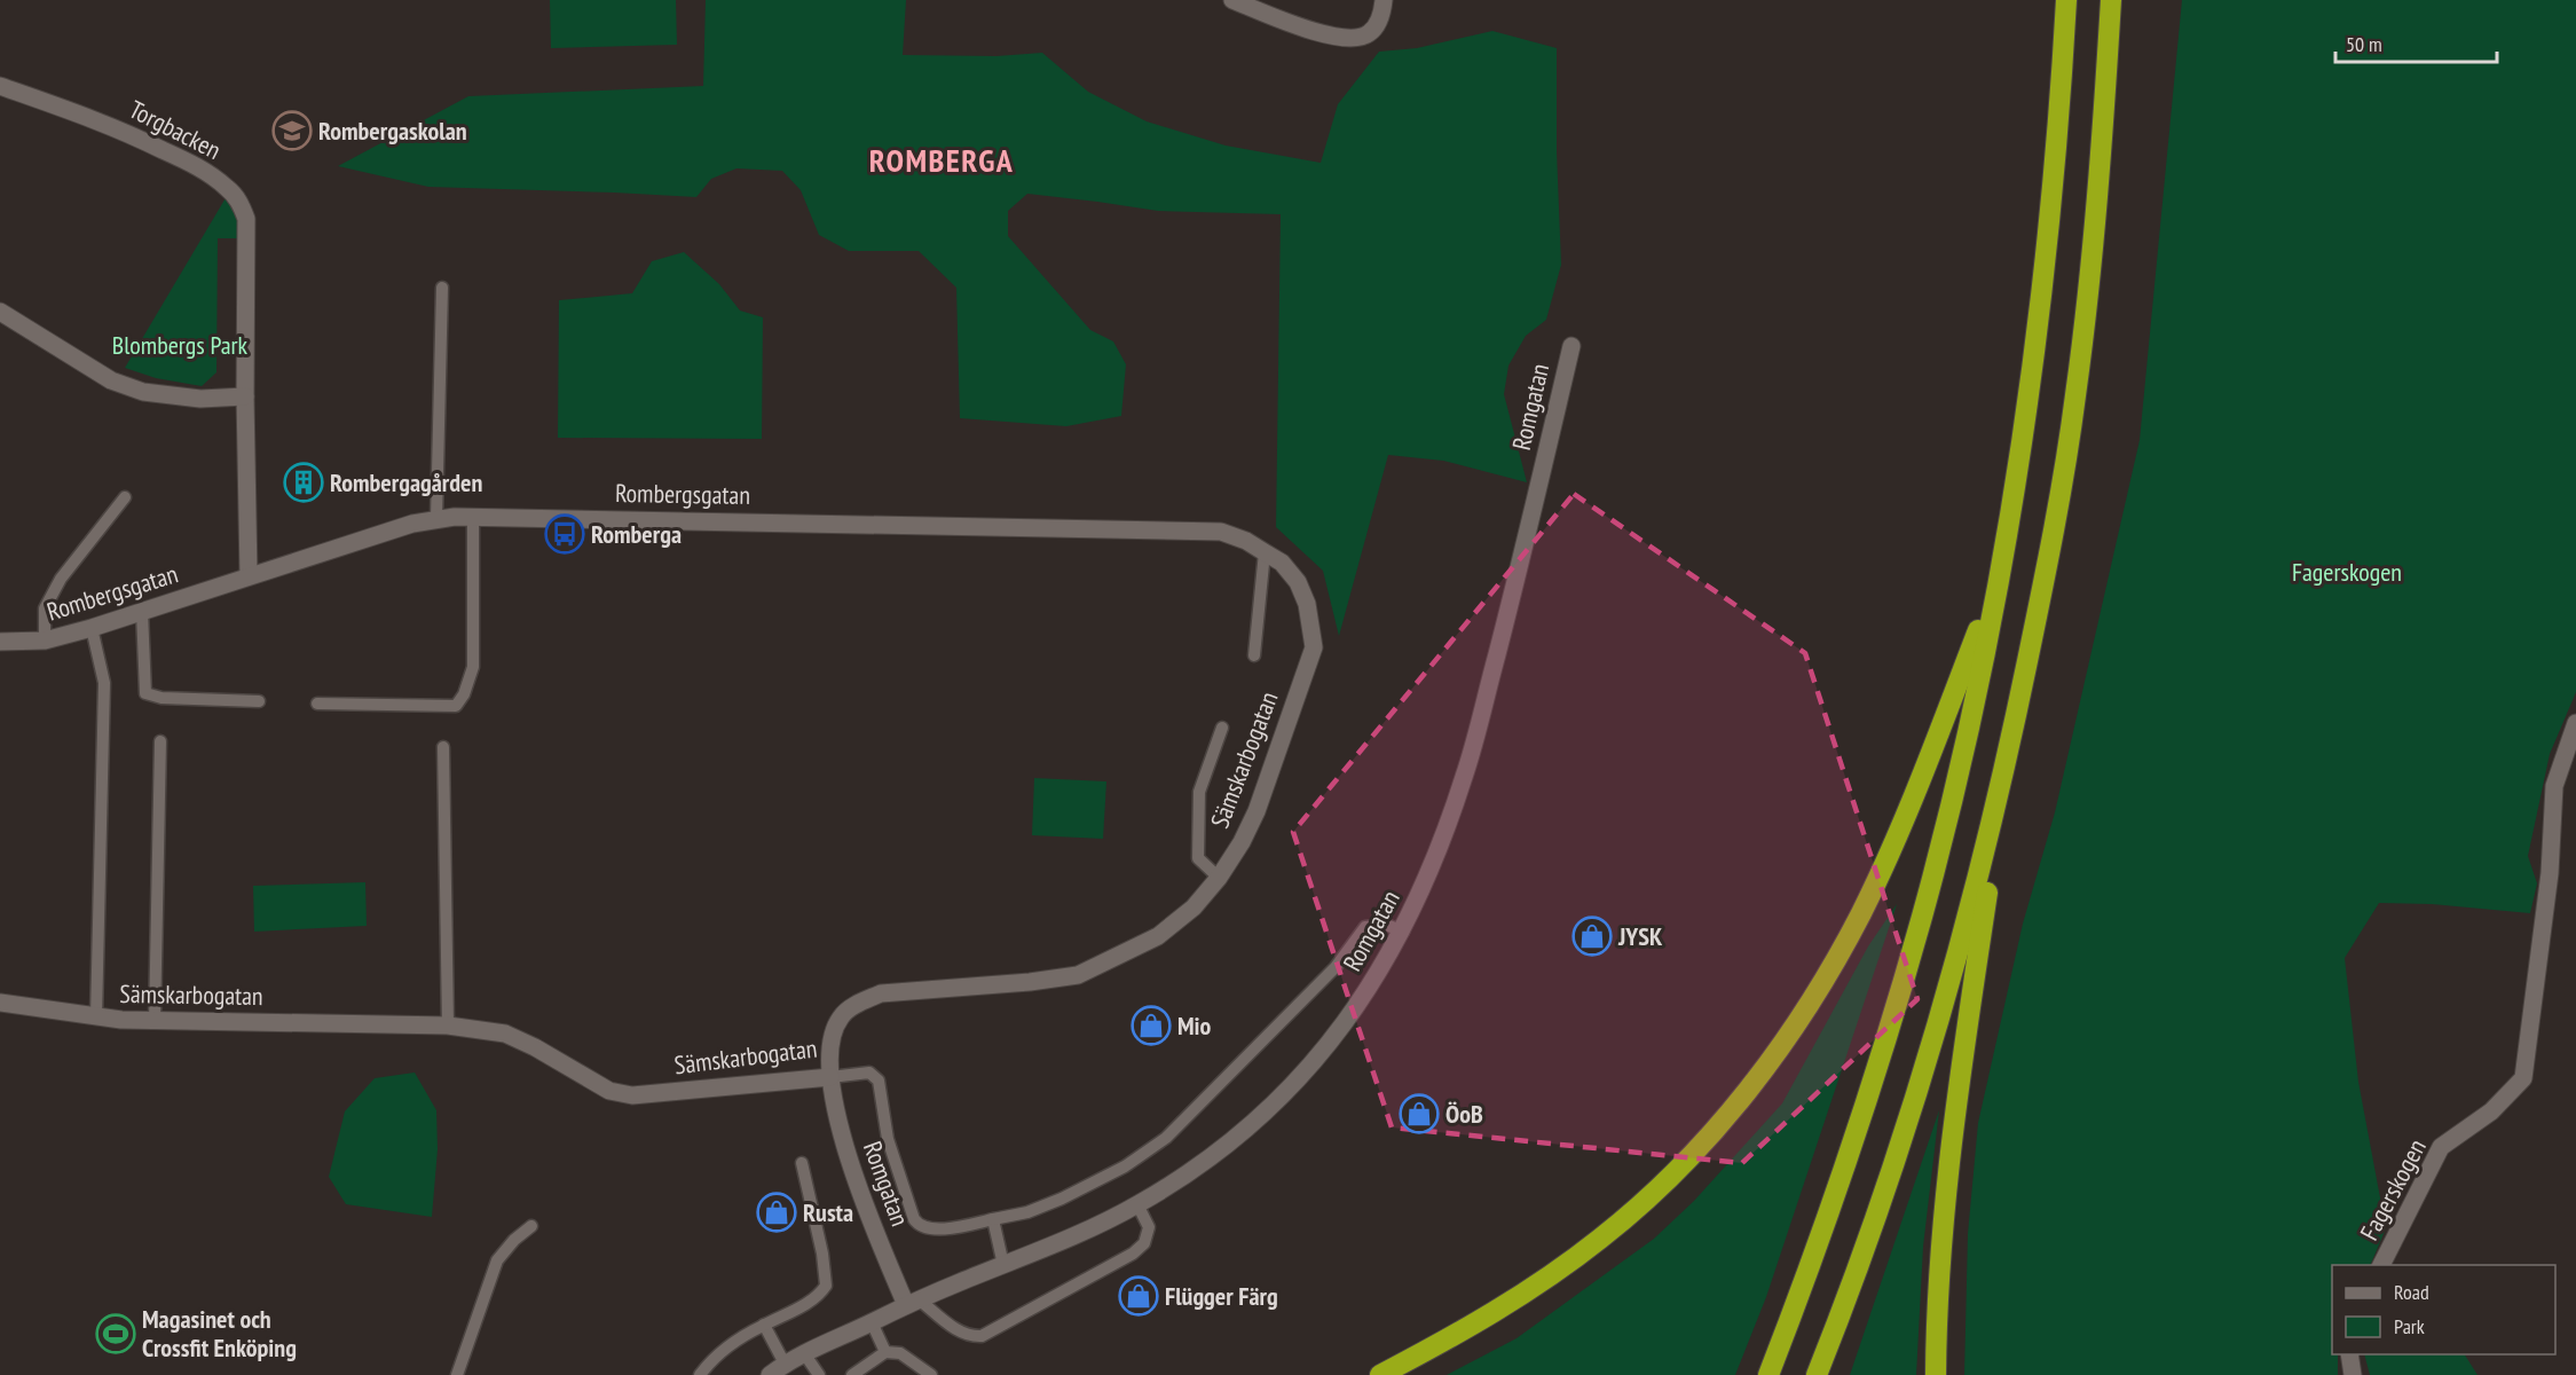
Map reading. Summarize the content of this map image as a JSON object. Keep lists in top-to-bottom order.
{
  "streets": {
    "street": [
      "Torgbacken",
      "Romgatan",
      "Rombergsgatan",
      "Sämskarbogatan",
      "Fagerskogen"
    ]
  },
  "crossings": [
    ["Torgbacken", "Rombergsgatan"],
    ["Romgatan", "Sämskarbogatan"],
    ["Rombergsgatan", "Sämskarbogatan"]
  ],
  "districts": ["ROMBERGA"],
  "parks": ["Blombergs Park", "Fagerskogen"],
  "places": {
    "school or university": ["Rombergaskolan"],
    "building": ["Rombergagården"],
    "bus stop": ["Romberga"],
    "shop": [
      "JYSK",
      "Mio",
      "ÖoB",
      "Rusta",
      "Flügger Färg"
    ],
    "sports": ["Magasinet och Crossfit Enköping"]
  },
  "legend": ["Road", "Park"],
  "scale_bar": "50 m"
}
